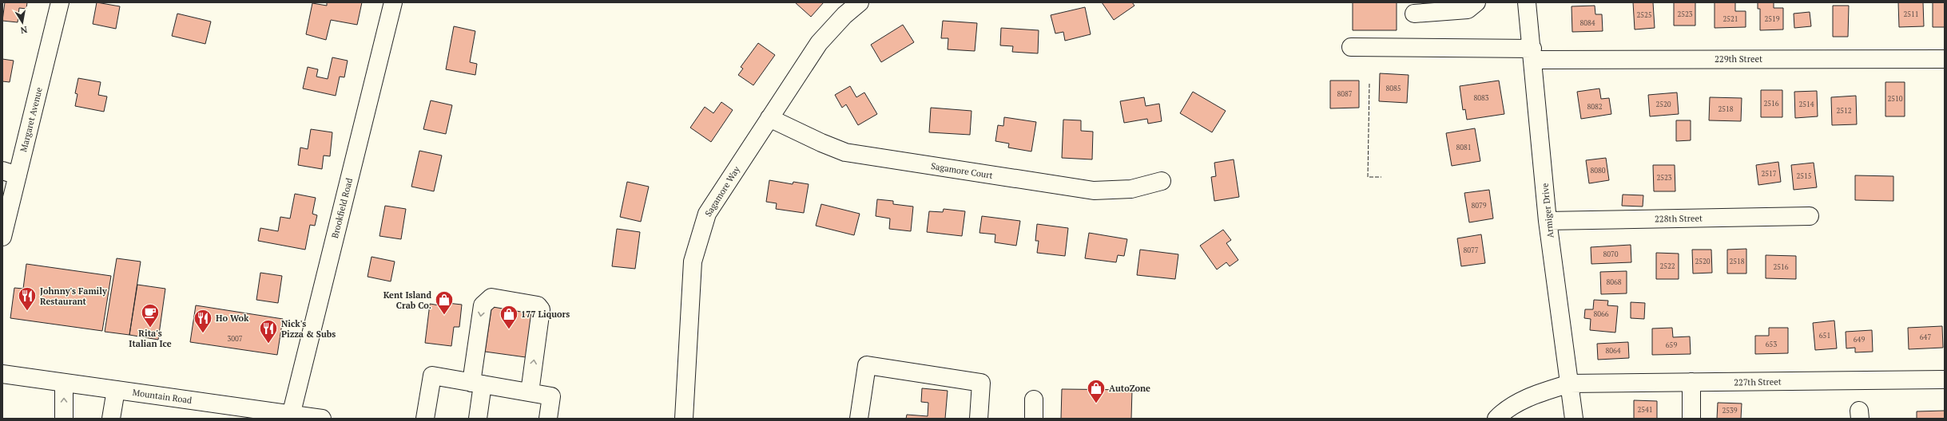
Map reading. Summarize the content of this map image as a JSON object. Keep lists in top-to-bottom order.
{
  "streets": {
    "street": [
      "229th Street",
      "Margaret Avenue",
      "Sagamore Court",
      "Sagamore Way",
      "Brookfield Road",
      "Armiger Drive",
      "228th Street",
      "227th Street",
      "Mountain Road"
    ]
  },
  "crossings": [
    ["229th Street", "Armiger Drive"],
    ["Sagamore Court", "Sagamore Way"],
    ["Brookfield Road", "Mountain Road"],
    ["Armiger Drive", "228th Street"],
    ["Armiger Drive", "227th Street"]
  ],
  "places": {
    "restaurant": ["Johnny's Family Restaurant", "Ho Wok", "Nick's Pizza & Subs"],
    "shop": ["Kent Island Crab Co.", "177 Liquors", "AutoZone"],
    "cafe": ["Rita's Italian Ice"]
  },
  "house_numbers": [
    "2523",
    "2511",
    "2525",
    "2521",
    "2519",
    "8084",
    "8085",
    "8087",
    "8083",
    "2510",
    "2516",
    "2520",
    "2514",
    "8082",
    "2518",
    "2512",
    "8081",
    "8080",
    "2517",
    "2515",
    "2523",
    "8079",
    "8077",
    "8070",
    "2520",
    "2518",
    "2522",
    "2516",
    "8068",
    "8066",
    "651",
    "647",
    "3007",
    "649",
    "653",
    "659",
    "8064",
    "2541",
    "2539"
  ],
  "north": "bottom"
}
